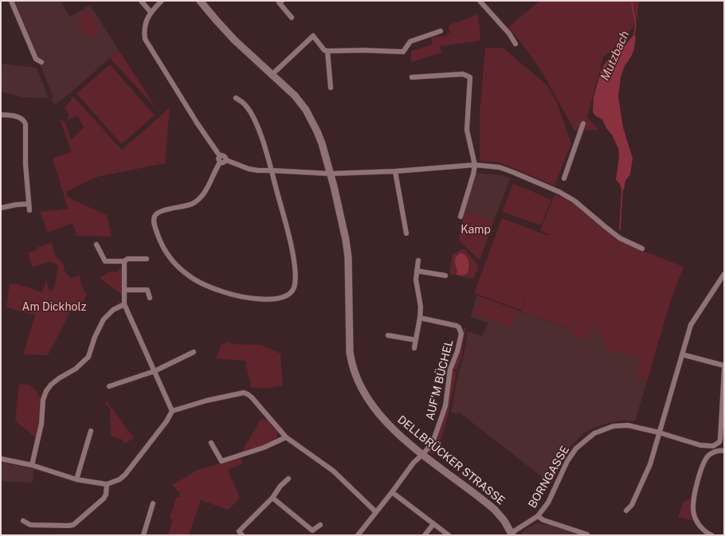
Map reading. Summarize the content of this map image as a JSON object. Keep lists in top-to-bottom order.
{
  "streets": {
    "main road": ["DELLBRÜCKER STRASSE"],
    "street": ["AUF'M BÜCHEL", "BORNGASSE"]
  },
  "crossings": [
    ["AUF'M BÜCHEL", "DELLBRÜCKER STRASSE"],
    ["DELLBRÜCKER STRASSE", "BORNGASSE"]
  ],
  "water": ["Mutzbach"],
  "parks": ["Kamp", "Am Dickholz"]
}
